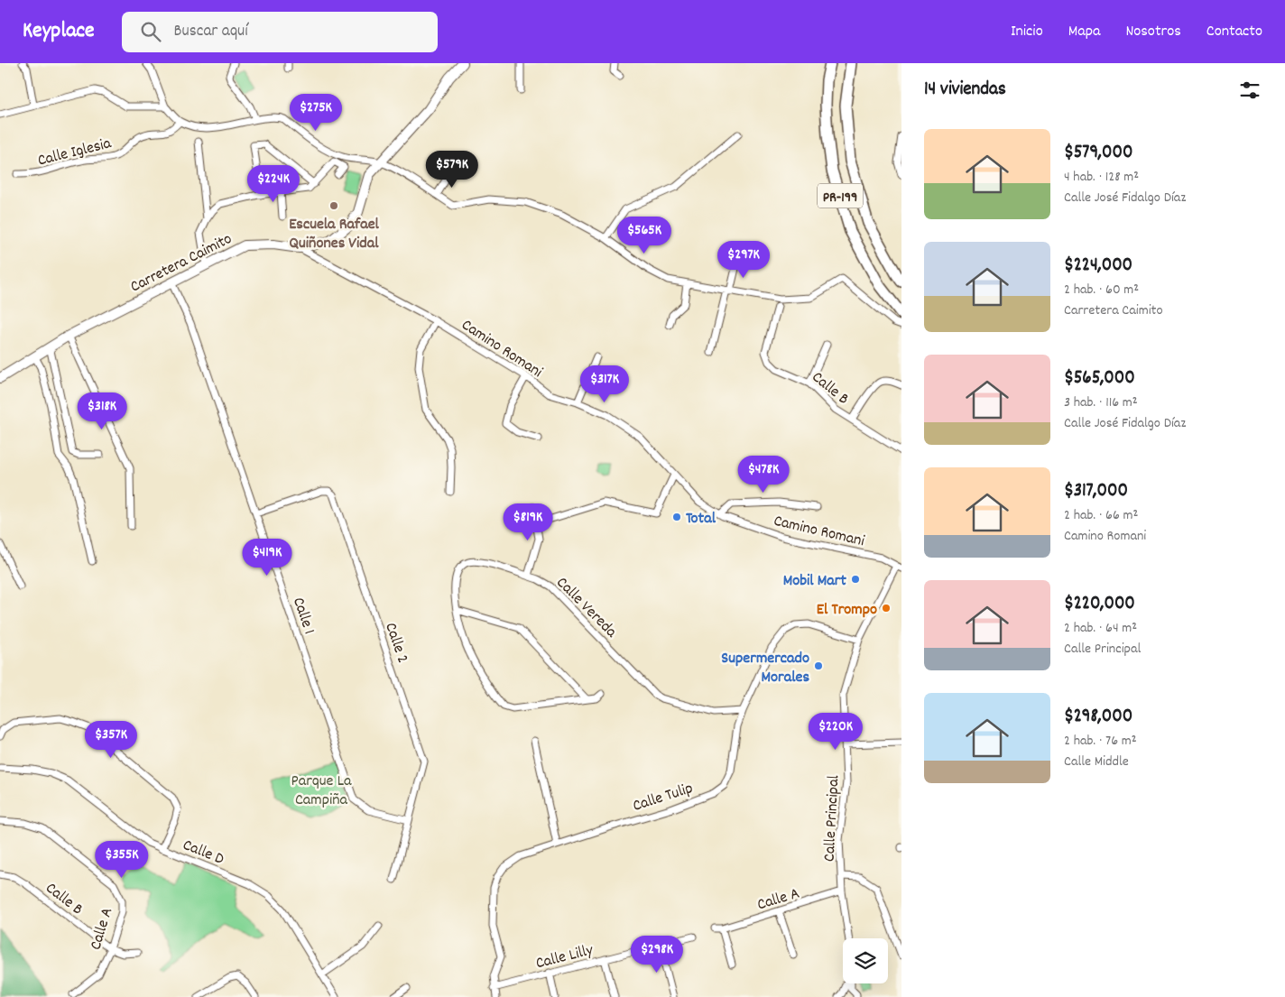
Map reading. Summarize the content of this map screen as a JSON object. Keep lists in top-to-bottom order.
{
  "streets": {
    "main road": ["PR-199"],
    "street": [
      "Calle Iglesia",
      "Carretera Caimito",
      "Camino Romani",
      "Calle B",
      "Calle Vereda",
      "Calle 1",
      "Calle 2",
      "Calle Tulip",
      "Calle Principal",
      "Calle D",
      "Calle A",
      "Calle Lilly"
    ]
  },
  "crossings": [
    ["Carretera Caimito", "Camino Romani"],
    ["Carretera Caimito", "Calle 1"],
    ["Camino Romani", "Calle Principal"],
    ["Calle B", "Calle A"],
    ["Calle Vereda", "Calle Tulip"],
    ["Calle 1", "Calle 2"],
    ["Calle Tulip", "Calle Principal"],
    ["Calle Tulip", "Calle Lilly"],
    ["Calle Principal", "Calle A"]
  ],
  "parks": ["Parque La Campiña"],
  "places": [
    "Escuela Rafael Quiñones Vidal",
    "Total",
    "Mobil Mart",
    "El Trompo",
    "Supermercado Morales"
  ],
  "page": {
    "header": "Keyplace",
    "search": "Buscar aquí",
    "nav": [
      "Inicio",
      "Mapa",
      "Nosotros",
      "Contacto"
    ],
    "heading": "14 viviendas",
    "price": [
      "$275K",
      "$579K",
      "$224K",
      "$565K",
      "$297K",
      "$317K",
      "$318K",
      "$478K",
      "$819K",
      "$419K",
      "$220K",
      "$357K",
      "$355K",
      "$298K"
    ],
    "list": [
      {
        "name": "$579,000",
        "note": "4 hab. · 128 m² · Calle José Fidalgo Díaz"
      },
      {
        "name": "$224,000",
        "note": "2 hab. · 60 m² · Carretera Caimito"
      },
      {
        "name": "$565,000",
        "note": "3 hab. · 116 m² · Calle José Fidalgo Díaz"
      },
      {
        "name": "$317,000",
        "note": "2 hab. · 66 m² · Camino Romani"
      },
      {
        "name": "$220,000",
        "note": "2 hab. · 64 m² · Calle Principal"
      },
      {
        "name": "$298,000",
        "note": "2 hab. · 76 m² · Calle Middle"
      }
    ]
  }
}
